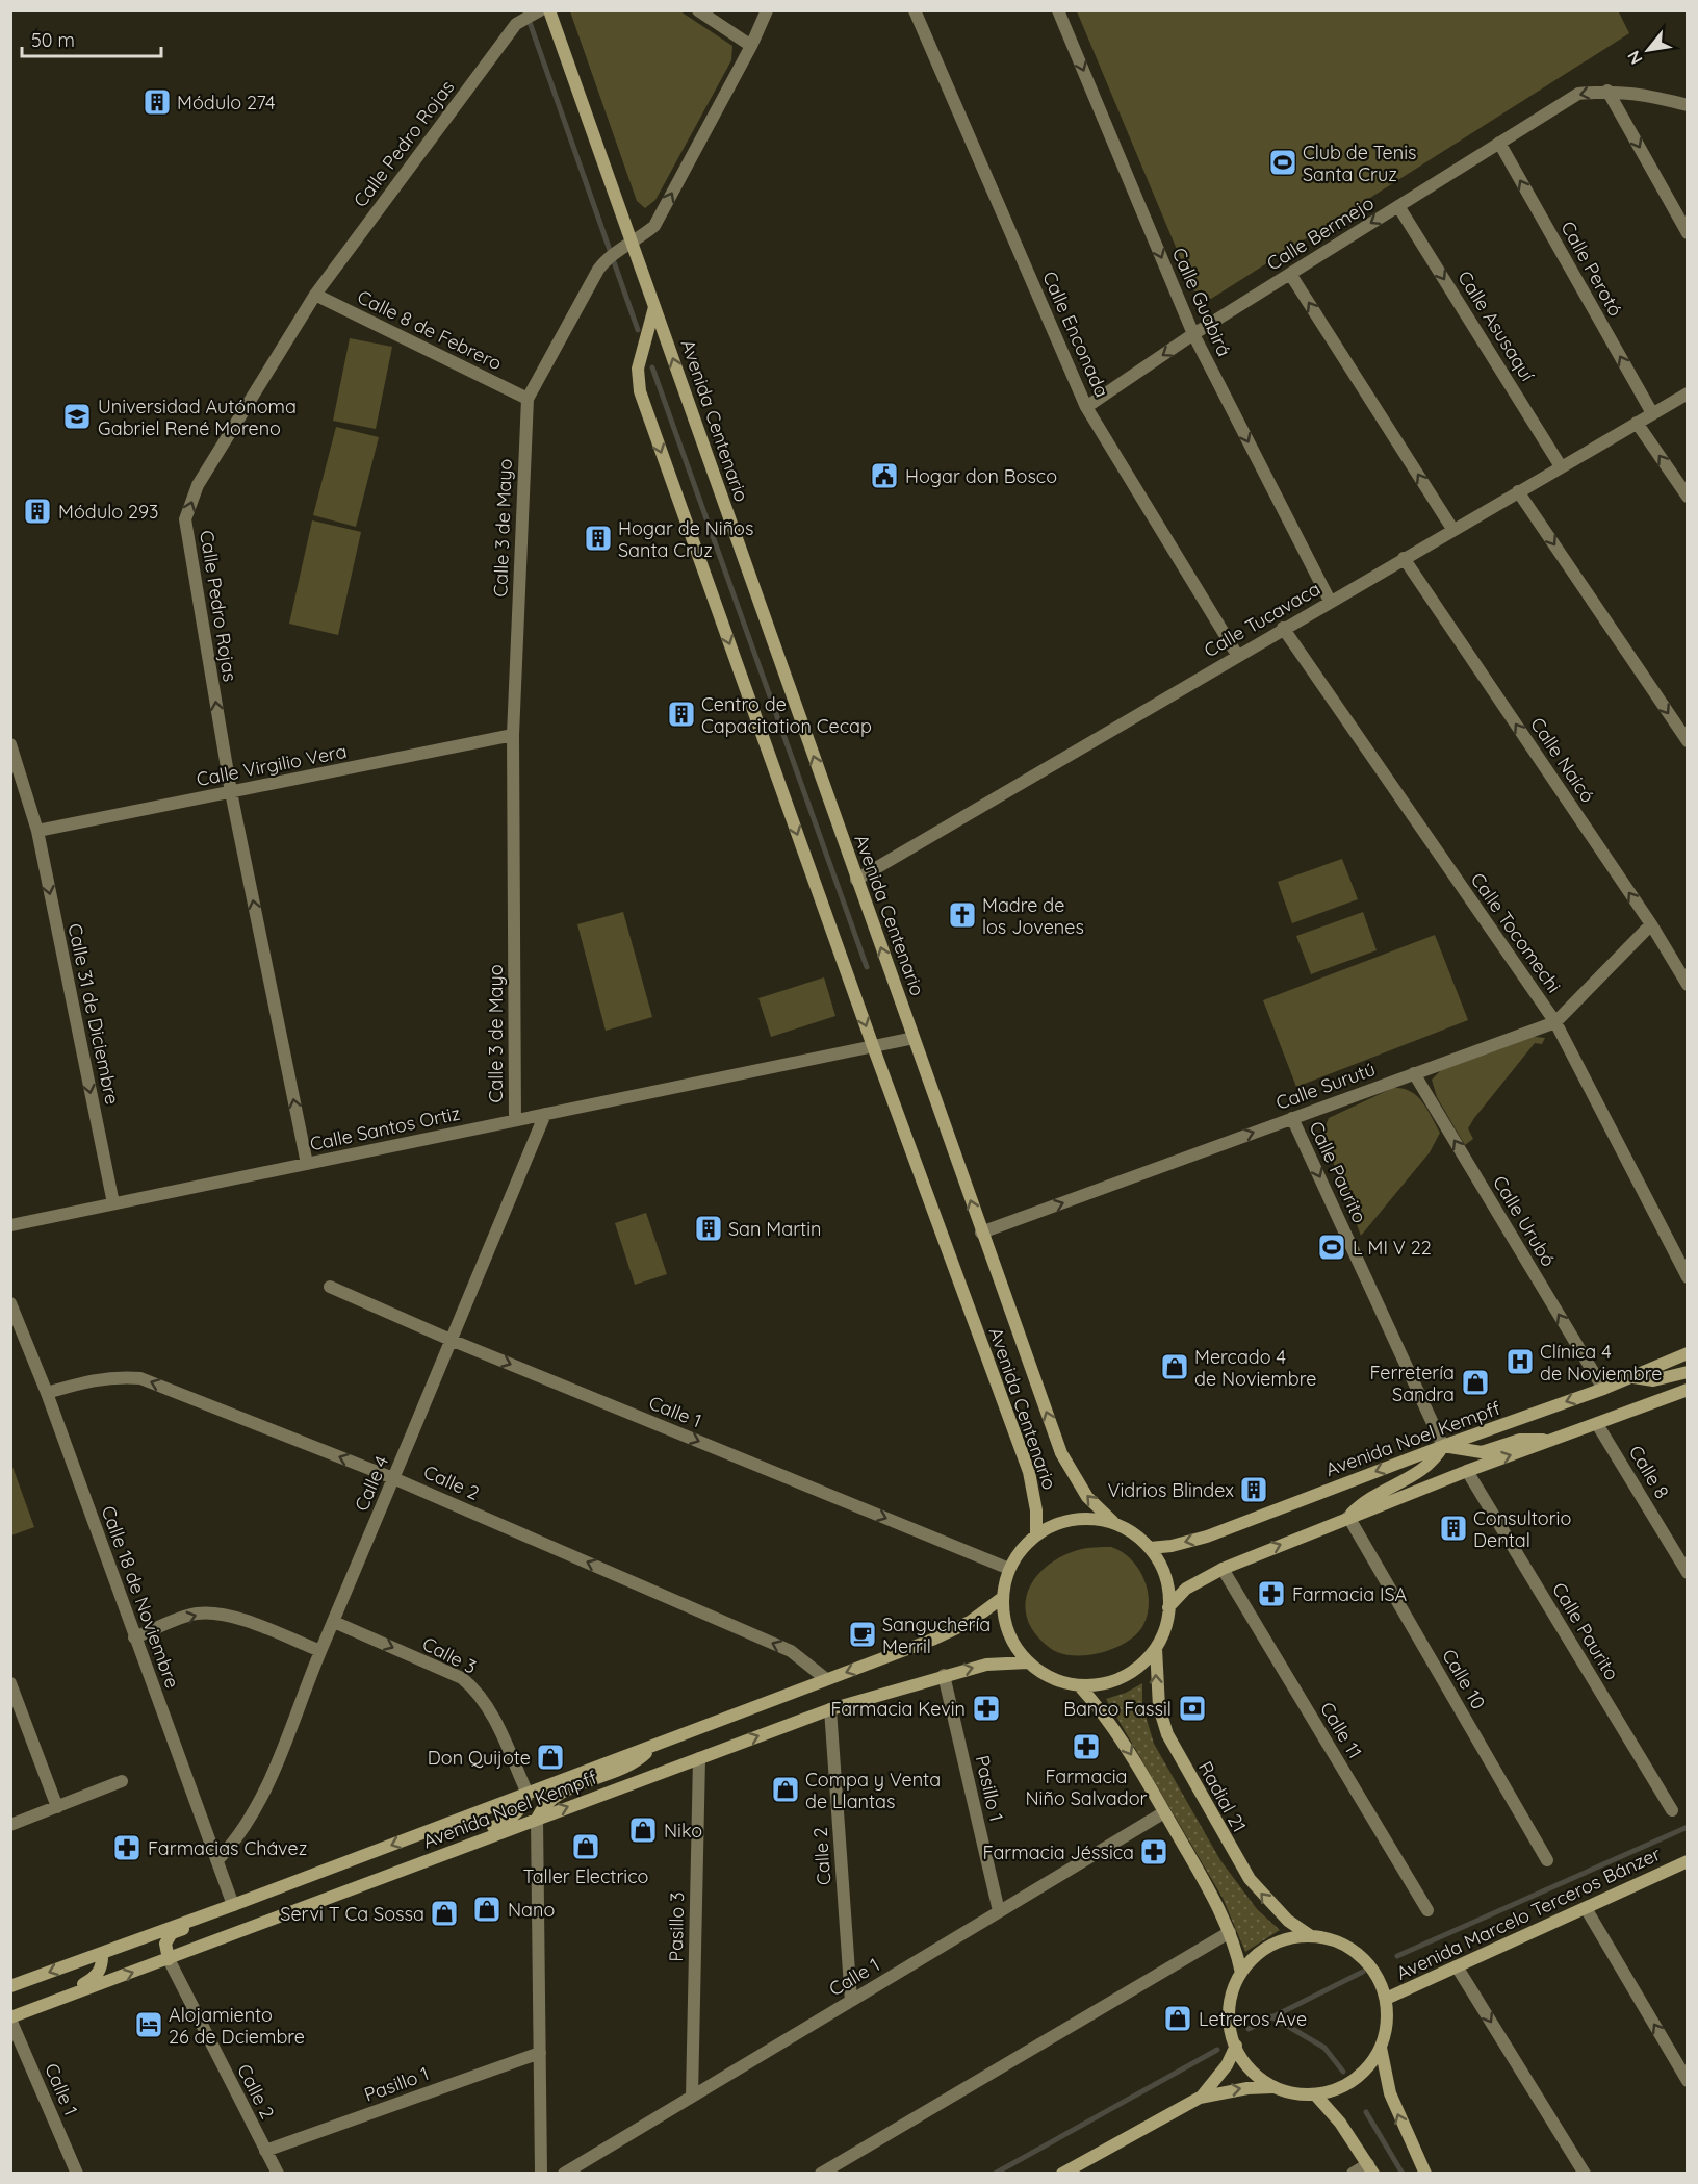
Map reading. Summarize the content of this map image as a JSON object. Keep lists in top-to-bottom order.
{
  "streets": {
    "street": [
      "Calle Pedro Rojas",
      "Calle Bermejo",
      "Calle Perotó",
      "Calle Guabirá",
      "Calle Asusaquí",
      "Calle 8 de Febrero",
      "Calle Enconada",
      "Avenida Centenario",
      "Calle 3 de Mayo",
      "Calle Tucavaca",
      "Calle Naicó",
      "Calle Virgilio Vera",
      "Calle Tocomechi",
      "Calle 31 de Diciembre",
      "Calle Surutú",
      "Calle Santos Ortiz",
      "Calle Paurito",
      "Calle Urubó",
      "Calle 1",
      "Avenida Noel Kempff",
      "Calle 8",
      "Calle 2",
      "Calle 4",
      "Calle 18 de Noviembre",
      "Calle 3",
      "Calle 10",
      "Calle 11",
      "Pasillo 1",
      "Radial 21",
      "Avenida Marcelo Terceros Bánzer",
      "Pasillo 3"
    ]
  },
  "crossings": [
    ["Calle Pedro Rojas", "Calle 8 de Febrero"],
    ["Calle Pedro Rojas", "Calle Virgilio Vera"],
    ["Calle Pedro Rojas", "Calle Santos Ortiz"],
    ["Calle Bermejo", "Calle Perotó"],
    ["Calle Bermejo", "Calle Guabirá"],
    ["Calle Bermejo", "Calle Asusaquí"],
    ["Calle Bermejo", "Calle Enconada"],
    ["Calle Perotó", "Calle Tucavaca"],
    ["Calle Guabirá", "Calle Tucavaca"],
    ["Calle Asusaquí", "Calle Tucavaca"],
    ["Calle 8 de Febrero", "Calle 3 de Mayo"],
    ["Calle Enconada", "Calle Tucavaca"],
    ["Avenida Centenario", "Calle 3 de Mayo"],
    ["Avenida Centenario", "Calle Tucavaca"],
    ["Avenida Centenario", "Calle Surutú"],
    ["Avenida Centenario", "Calle Santos Ortiz"],
    ["Avenida Centenario", "Calle 1"],
    ["Avenida Centenario", "Avenida Noel Kempff"],
    ["Avenida Centenario", "Radial 21"],
    ["Calle 3 de Mayo", "Calle Virgilio Vera"],
    ["Calle 3 de Mayo", "Calle Santos Ortiz"],
    ["Calle Tucavaca", "Calle Naicó"],
    ["Calle Tucavaca", "Calle Tocomechi"],
    ["Calle Naicó", "Calle Surutú"],
    ["Calle Virgilio Vera", "Calle 31 de Diciembre"],
    ["Calle Tocomechi", "Calle Surutú"],
    ["Calle 31 de Diciembre", "Calle Santos Ortiz"],
    ["Calle Surutú", "Calle Paurito"],
    ["Calle Surutú", "Calle Urubó"],
    ["Calle Santos Ortiz", "Calle 4"],
    ["Calle Paurito", "Avenida Noel Kempff"],
    ["Calle Urubó", "Avenida Noel Kempff"],
    ["Calle 1", "Avenida Noel Kempff"],
    ["Calle 1", "Calle 2"],
    ["Calle 1", "Calle 4"],
    ["Calle 1", "Pasillo 1"],
    ["Calle 1", "Radial 21"],
    ["Calle 1", "Pasillo 3"],
    ["Avenida Noel Kempff", "Calle 2"],
    ["Avenida Noel Kempff", "Calle 18 de Noviembre"],
    ["Avenida Noel Kempff", "Calle 3"],
    ["Avenida Noel Kempff", "Pasillo 1"],
    ["Avenida Noel Kempff", "Radial 21"],
    ["Avenida Noel Kempff", "Pasillo 3"],
    ["Calle 2", "Calle 4"],
    ["Calle 2", "Calle 18 de Noviembre"],
    ["Calle 2", "Pasillo 1"],
    ["Calle 4", "Calle 18 de Noviembre"],
    ["Calle 4", "Calle 3"],
    ["Radial 21", "Avenida Marcelo Terceros Bánzer"]
  ],
  "one_way": [
    "Calle Pedro Rojas",
    "Calle Bermejo",
    "Calle Perotó",
    "Calle Guabirá",
    "Calle Asusaquí",
    "Calle Naicó",
    "Calle 31 de Diciembre",
    "Calle Surutú",
    "Calle Paurito",
    "Calle Urubó",
    "Calle 1",
    "Calle 2",
    "Calle 3"
  ],
  "places": {
    "building": [
      "Módulo 274",
      "Módulo 293",
      "Hogar de Niños Santa Cruz",
      "Centro de Capacitation Cecap",
      "San Martin",
      "Vidrios Blindex",
      "Consultorio Dental"
    ],
    "sports": ["Club de Tenis Santa Cruz", "L MI V 22"],
    "school or university": ["Universidad Autónoma Gabriel René Moreno"],
    "public building": ["Hogar don Bosco"],
    "church": ["Madre de los Jovenes"],
    "hospital": ["Clínica 4 de Noviembre"],
    "shop": [
      "Mercado 4 de Noviembre",
      "Ferretería Sandra",
      "Don Quijote",
      "Compa y Venta de Llantas",
      "Niko",
      "Taller Electrico",
      "Nano",
      "Servi T Ca Sossa",
      "Letreros Ave"
    ],
    "pharmacy": [
      "Farmacia ISA",
      "Farmacia Kevin",
      "Farmacia Niño Salvador",
      "Farmacias Chávez",
      "Farmacia Jéssica"
    ],
    "cafe": ["Sanguchería Merril"],
    "bank": ["Banco Fassil"],
    "hotel": ["Alojamiento 26 de Dciembre"]
  },
  "scale_bar": "50 m",
  "north": "bottom left"
}
